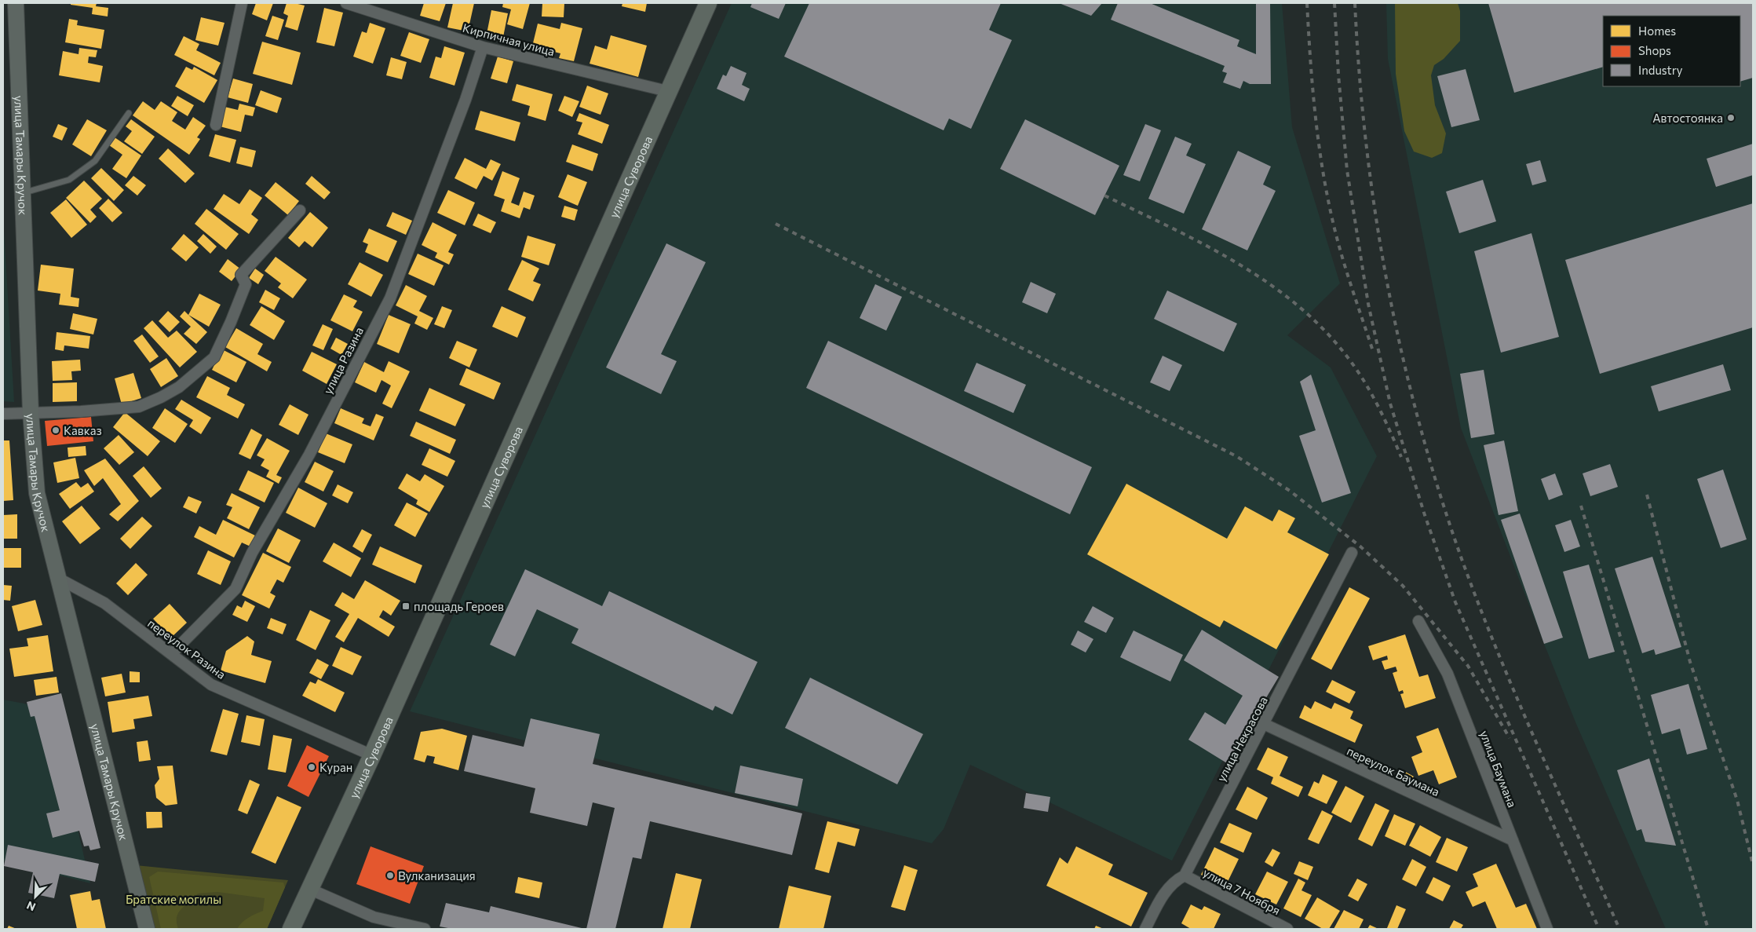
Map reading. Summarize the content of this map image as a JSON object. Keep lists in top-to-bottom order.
{
  "streets": {
    "main road": ["улица Суворова"],
    "street": [
      "Кирпичная улица",
      "улица Тамары Кручок",
      "улица Разина",
      "переулок Разина",
      "улица Некрасова",
      "улица Баумана",
      "переулок Баумана",
      "улица 7 Ноября"
    ]
  },
  "crossings": [
    ["Кирпичная улица", "улица Суворова"],
    ["Кирпичная улица", "улица Разина"],
    ["улица Тамары Кручок", "переулок Разина"],
    ["улица Суворова", "переулок Разина"],
    ["улица Разина", "переулок Разина"],
    ["улица Некрасова", "переулок Баумана"],
    ["улица Некрасова", "улица 7 Ноября"],
    ["улица Баумана", "переулок Баумана"]
  ],
  "parks": ["Братские могилы"],
  "places": {
    "other": [
      "Автостоянка",
      "Кавказ",
      "Куран",
      "Вулканизация"
    ],
    "transit": ["площадь Героев"]
  },
  "legend": ["Homes", "Shops", "Industry"],
  "north": "bottom left"
}
